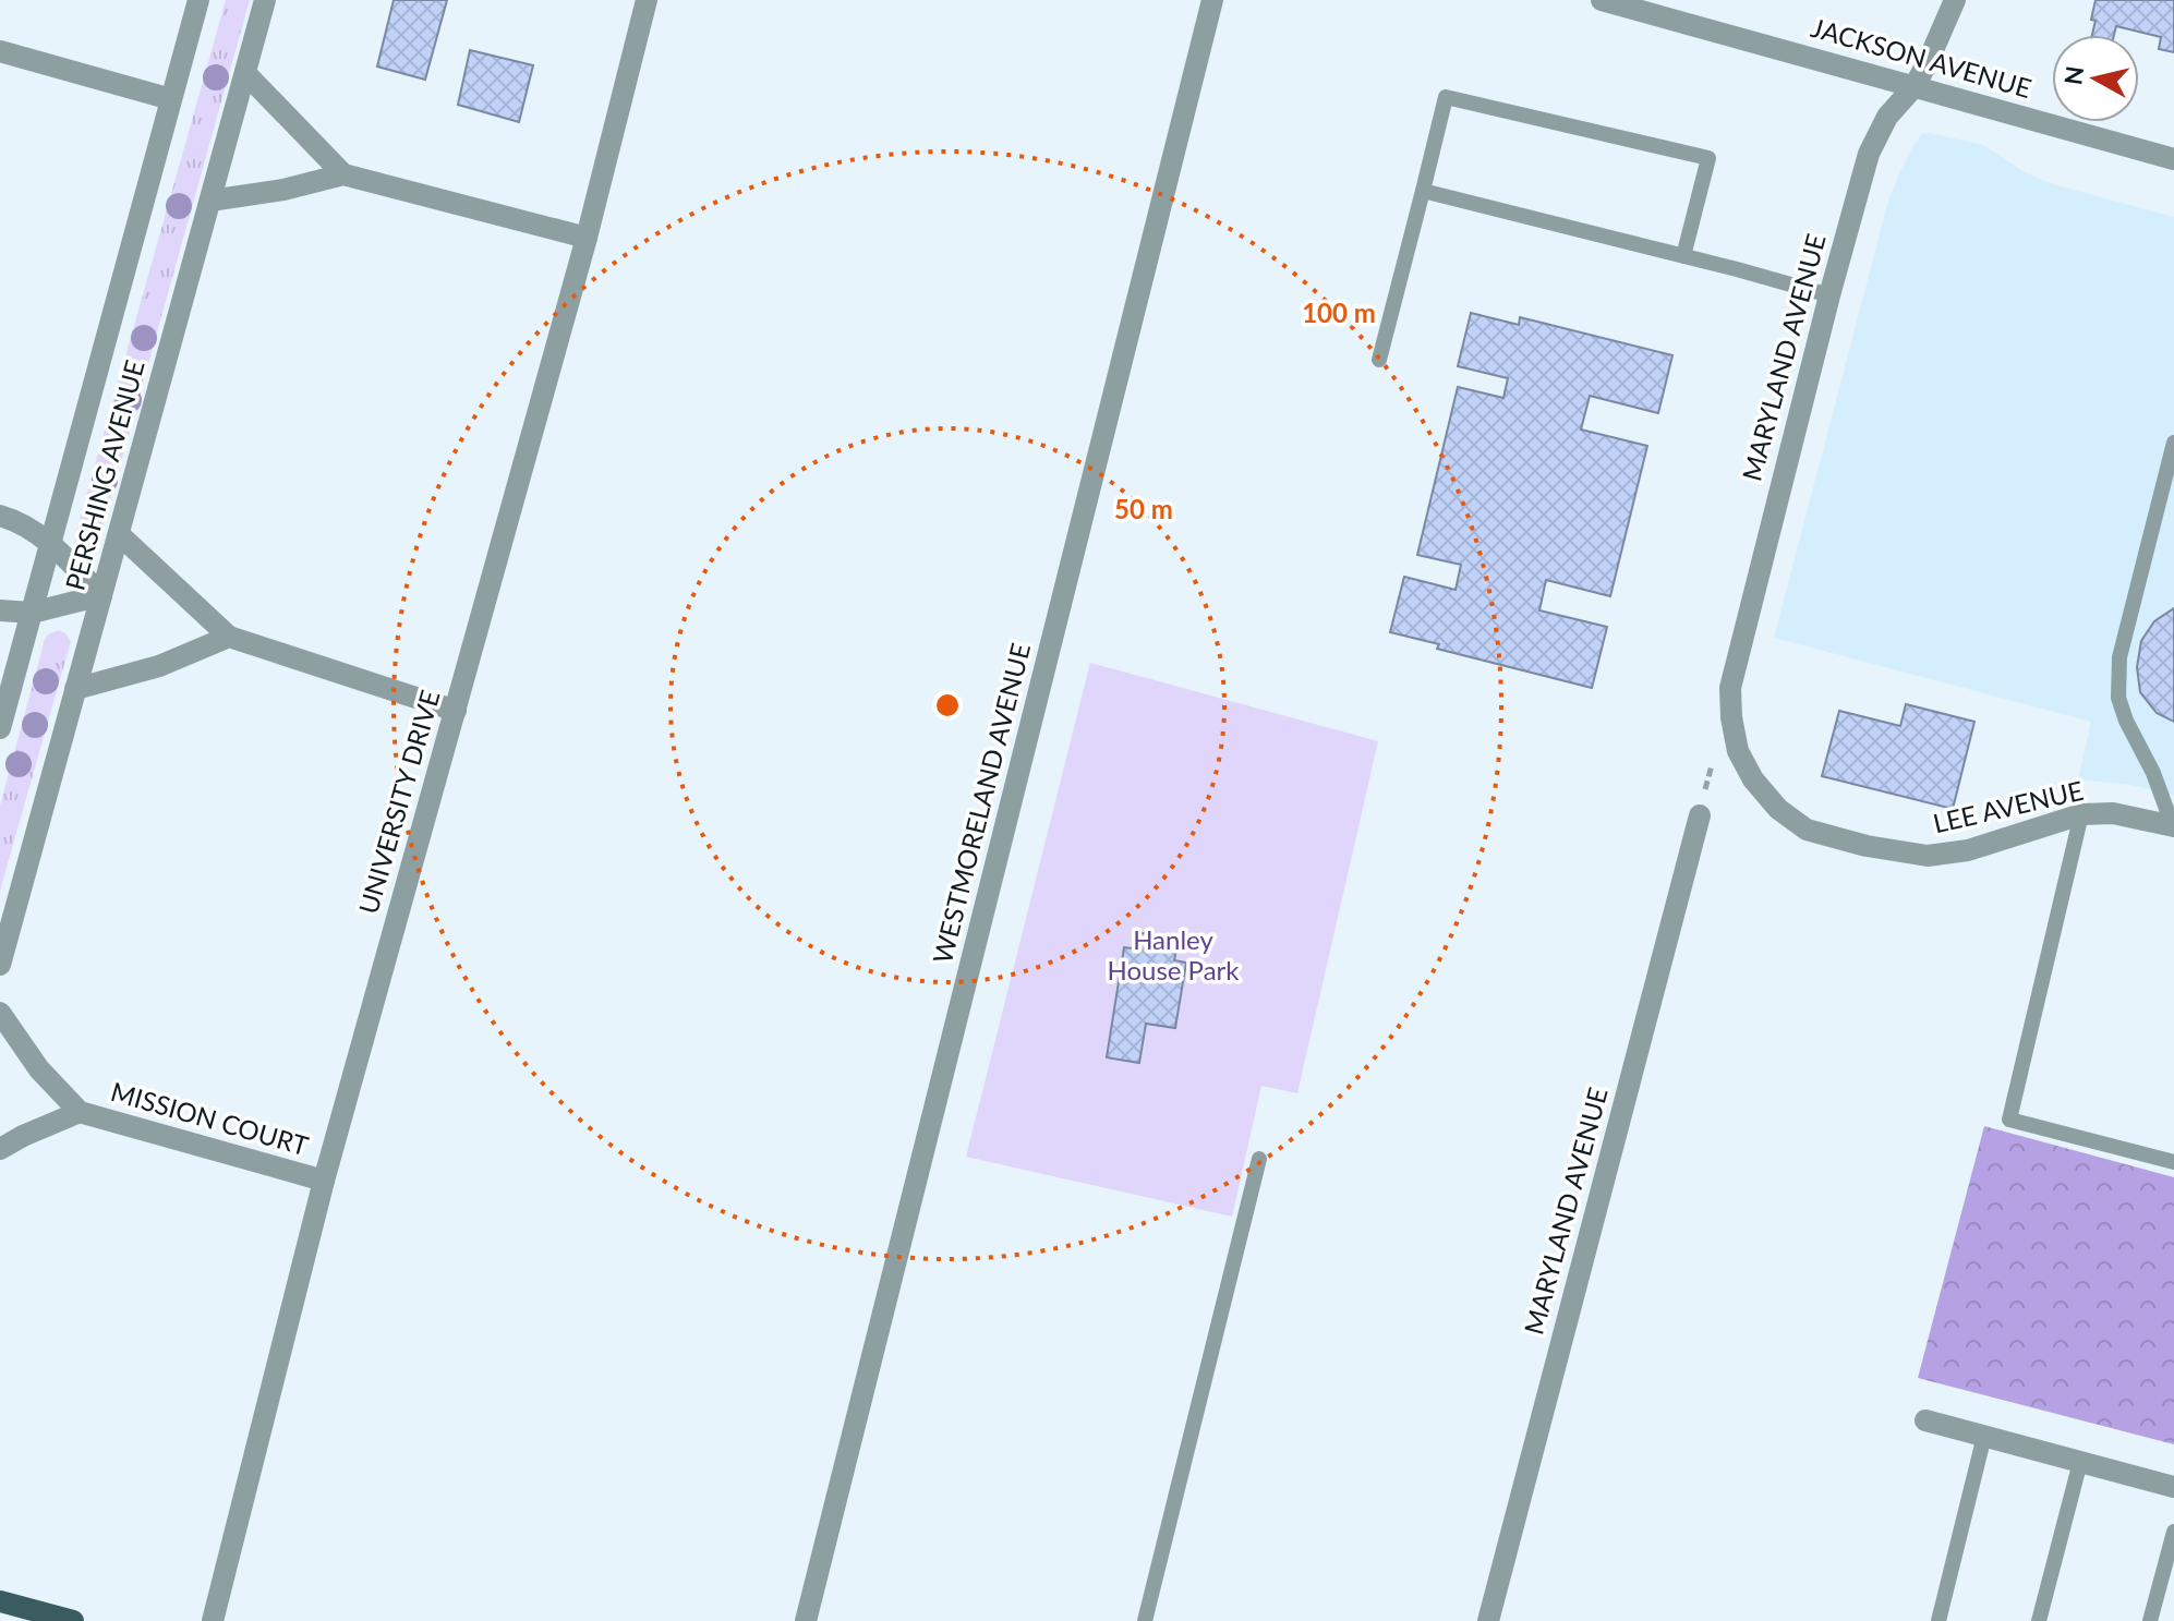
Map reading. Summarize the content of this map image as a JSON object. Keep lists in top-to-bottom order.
{
  "streets": {
    "street": [
      "JACKSON AVENUE",
      "MARYLAND AVENUE",
      "PERSHING AVENUE",
      "UNIVERSITY DRIVE",
      "WESTMORELAND AVENUE",
      "LEE AVENUE",
      "MISSION COURT"
    ]
  },
  "crossings": [
    ["JACKSON AVENUE", "MARYLAND AVENUE"],
    ["MARYLAND AVENUE", "LEE AVENUE"],
    ["UNIVERSITY DRIVE", "MISSION COURT"]
  ],
  "parks": ["Hanley House Park"],
  "north": "left",
  "rings": ["100 m", "50 m"]
}
